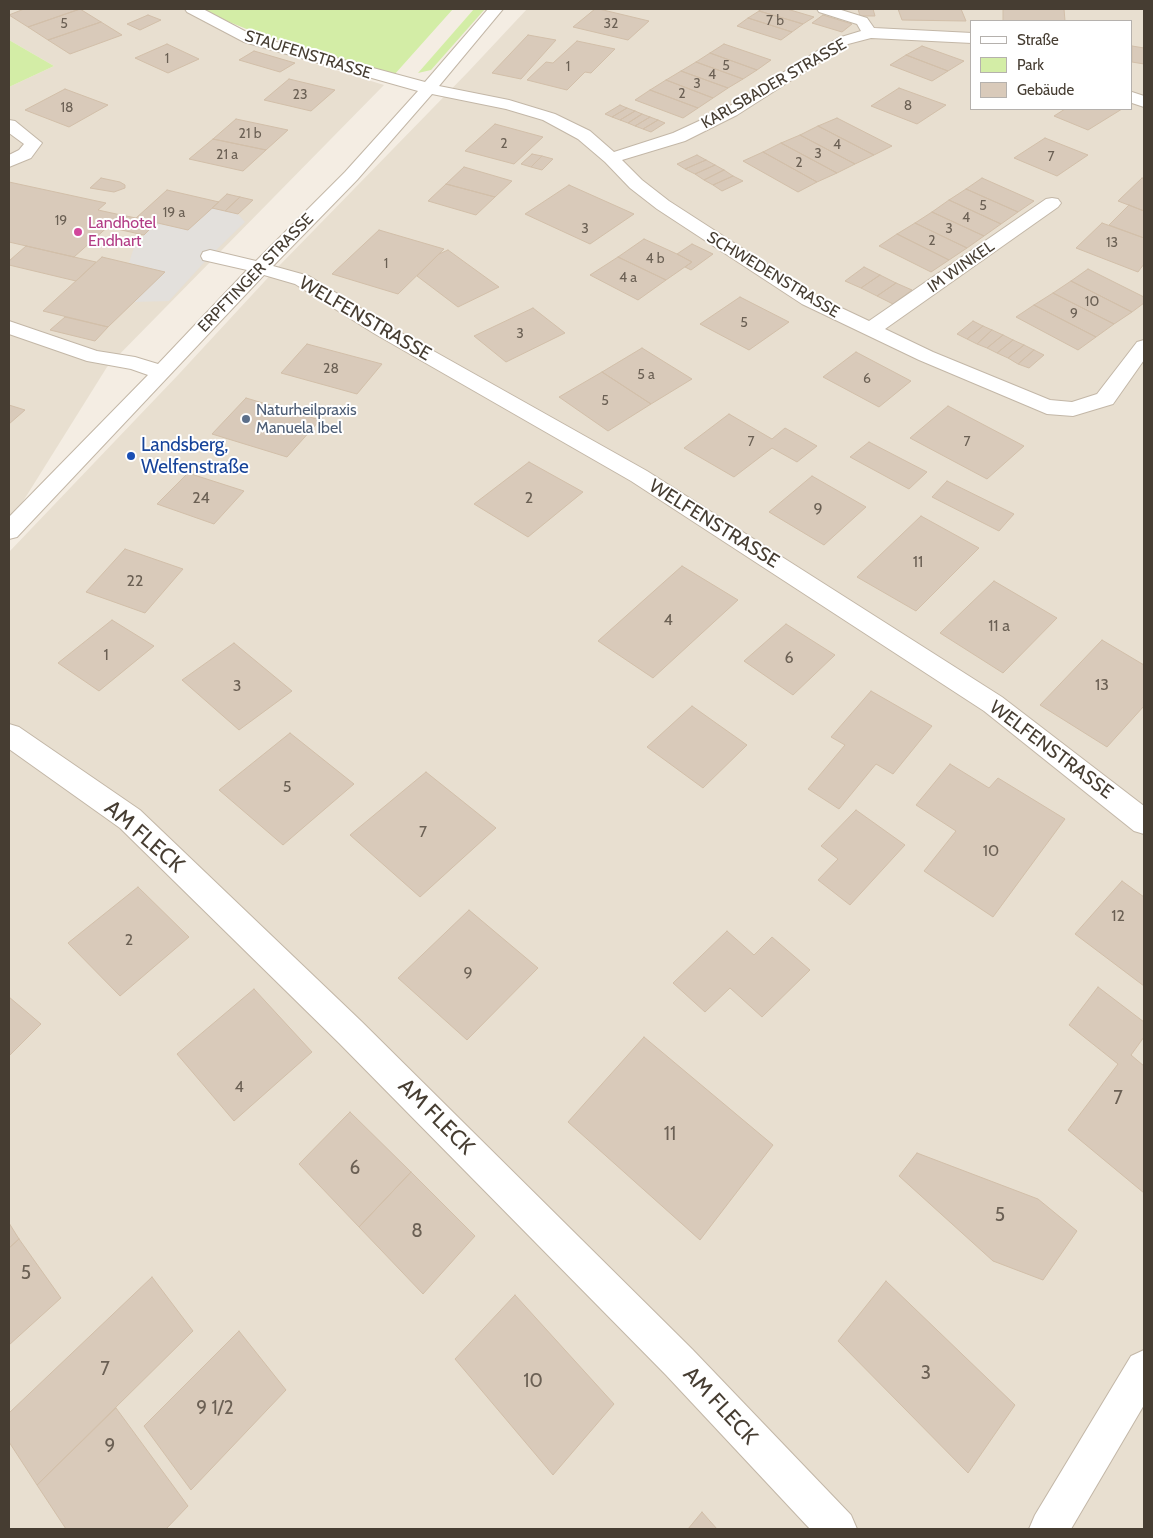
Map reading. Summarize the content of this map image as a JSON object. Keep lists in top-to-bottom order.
{
  "streets": {
    "street": [
      "STAUFENSTRASSE",
      "KARLSBADER STRASSE",
      "IM WINKEL",
      "ERPFTINGER STRASSE",
      "SCHWEDENSTRASSE",
      "WELFENSTRASSE",
      "AM FLECK"
    ]
  },
  "crossings": [
    ["STAUFENSTRASSE", "ERPFTINGER STRASSE"],
    ["STAUFENSTRASSE", "SCHWEDENSTRASSE"],
    ["KARLSBADER STRASSE", "SCHWEDENSTRASSE"],
    ["IM WINKEL", "SCHWEDENSTRASSE"],
    ["ERPFTINGER STRASSE", "SCHWEDENSTRASSE"],
    ["ERPFTINGER STRASSE", "WELFENSTRASSE"]
  ],
  "places": ["Landhotel Endhart", "Naturheilpraxis Manuela Ibel", "Landsberg, Welfenstraße"],
  "house_numbers": [
    "7 b",
    "5",
    "32",
    "1",
    "5",
    "1",
    "4",
    "3",
    "2",
    "23",
    "8",
    "18",
    "21 b",
    "2",
    "4",
    "3",
    "21 a",
    "7",
    "2",
    "5",
    "19 a",
    "4",
    "19",
    "3",
    "3",
    "2",
    "13",
    "4 b",
    "1",
    "4 a",
    "10",
    "9",
    "5",
    "3",
    "28",
    "5 a",
    "6",
    "5",
    "7",
    "7",
    "24",
    "2",
    "9",
    "11",
    "22",
    "4",
    "11 a",
    "1",
    "6",
    "13",
    "3",
    "5",
    "7",
    "10",
    "12",
    "2",
    "9",
    "4",
    "7",
    "11",
    "6",
    "5",
    "8",
    "5",
    "7",
    "3",
    "10",
    "9 1/2",
    "9"
  ],
  "legend": ["Straße", "Park", "Gebäude"]
}
